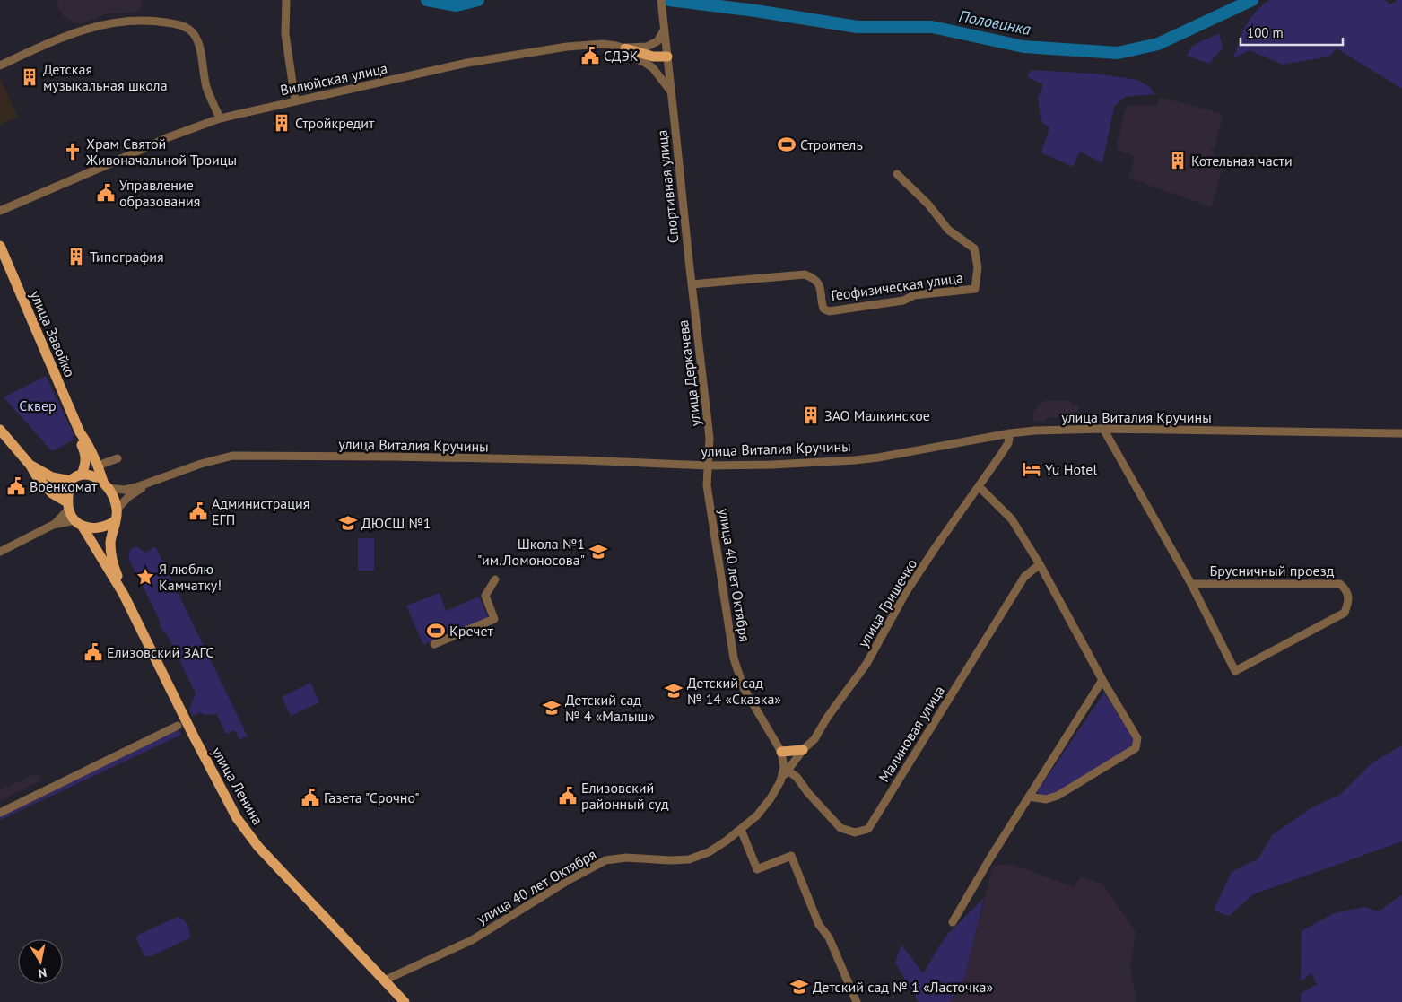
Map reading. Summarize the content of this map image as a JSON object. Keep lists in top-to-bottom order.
{
  "streets": {
    "main road": ["улица Завойко", "улица Ленина"],
    "street": [
      "Вилюйская улица",
      "Спортивная улица",
      "Геофизическая улица",
      "улица Деркачева",
      "улица Виталия Кручины",
      "Брусничный проезд",
      "улица 40 лет Октября",
      "улица Гришечко",
      "Малиновая улица"
    ]
  },
  "crossings": [
    ["Вилюйская улица", "Спортивная улица"],
    ["Спортивная улица", "Геофизическая улица"],
    ["Спортивная улица", "улица Деркачева"],
    ["Геофизическая улица", "улица Деркачева"],
    ["улица Завойко", "улица Виталия Кручины"],
    ["улица Завойко", "улица Ленина"],
    ["улица Деркачева", "улица Виталия Кручины"],
    ["улица Деркачева", "улица 40 лет Октября"],
    ["улица Виталия Кручины", "Брусничный проезд"],
    ["улица Виталия Кручины", "улица 40 лет Октября"],
    ["улица Виталия Кручины", "улица Гришечко"],
    ["улица Виталия Кручины", "улица Ленина"],
    ["улица 40 лет Октября", "улица Гришечко"],
    ["улица 40 лет Октября", "улица Ленина"],
    ["улица Гришечко", "Малиновая улица"]
  ],
  "water": ["Половинка"],
  "parks": ["Сквер"],
  "places": {
    "public building": [
      "СДЭК",
      "Управление образования",
      "Военкомат",
      "Администрация ЕГП",
      "Елизовский ЗАГС",
      "Елизовский районный суд",
      "Газета \"Срочно\""
    ],
    "building": [
      "Детская музыкальная школа",
      "Стройкредит",
      "Котельная части",
      "Типография",
      "ЗАО Малкинское"
    ],
    "sports": ["Строитель", "Кречет"],
    "church": ["Храм Святой Живоначальной Троицы"],
    "hotel": ["Yu Hotel"],
    "school or university": [
      "ДЮСШ №1",
      "Школа №1 \"им.Ломоносова\"",
      "Детский сад № 14 «Сказка»",
      "Детский сад № 4 «Малыш»",
      "Детский сад № 1 «Ласточка»"
    ],
    "place": ["Я люблю Камчатку!"]
  },
  "scale_bar": "100 m",
  "north": "bottom"
}
